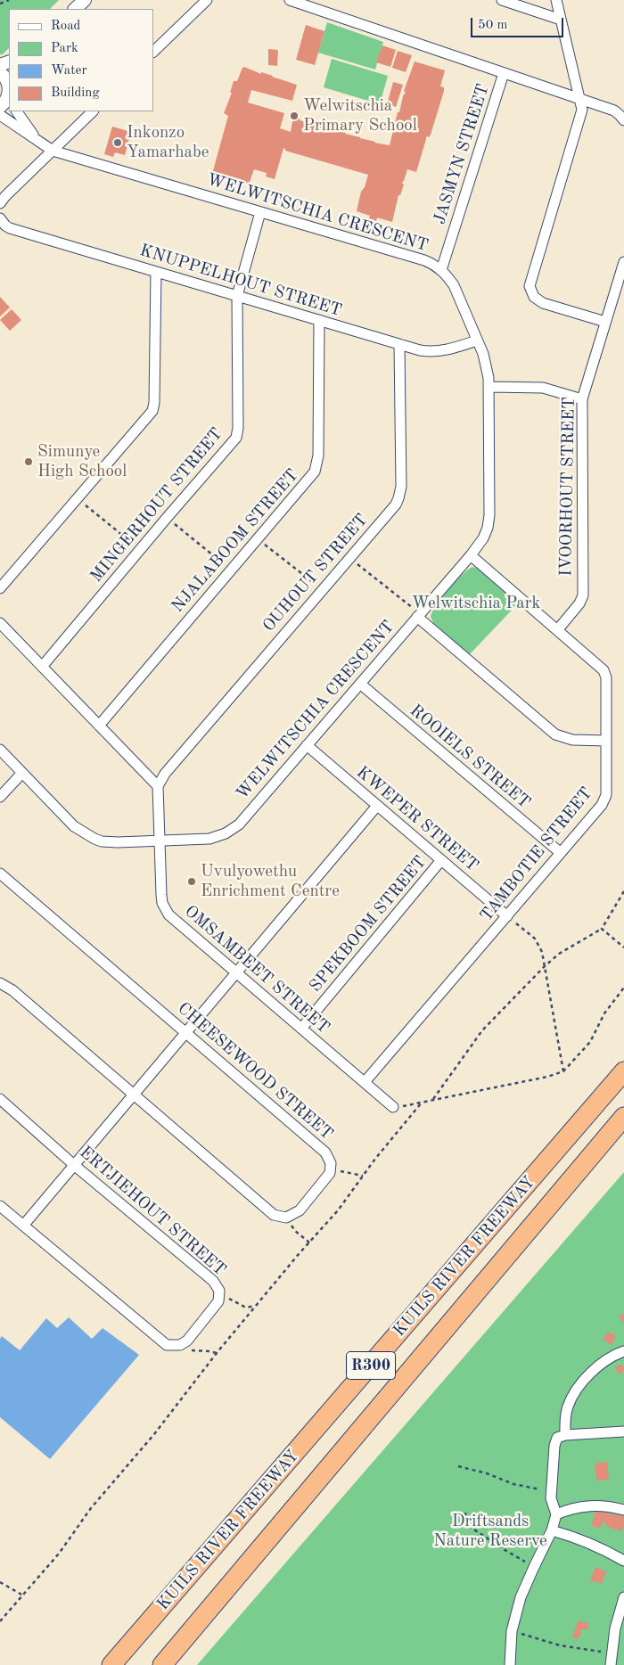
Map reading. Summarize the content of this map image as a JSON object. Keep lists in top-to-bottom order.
{
  "streets": {
    "highway": ["KUILS RIVER FREEWAY", "R300"],
    "street": [
      "JASMYN STREET",
      "WELWITSCHIA CRESCENT",
      "KNUPPELHOUT STREET",
      "IVOORHOUT STREET",
      "MINGERHOUT STREET",
      "NJALABOOM STREET",
      "OUHOUT STREET",
      "ROOIELS STREET",
      "KWEPER STREET",
      "TAMBOTIE STREET",
      "SPEKBOOM STREET",
      "OMSAMBEET STREET",
      "CHEESEWOOD STREET",
      "ERTJIEHOUT STREET"
    ]
  },
  "crossings": [
    ["JASMYN STREET", "WELWITSCHIA CRESCENT"],
    ["WELWITSCHIA CRESCENT", "KNUPPELHOUT STREET"],
    ["WELWITSCHIA CRESCENT", "MINGERHOUT STREET"],
    ["WELWITSCHIA CRESCENT", "ROOIELS STREET"],
    ["WELWITSCHIA CRESCENT", "KWEPER STREET"],
    ["WELWITSCHIA CRESCENT", "TAMBOTIE STREET"],
    ["WELWITSCHIA CRESCENT", "OMSAMBEET STREET"],
    ["KNUPPELHOUT STREET", "MINGERHOUT STREET"],
    ["KNUPPELHOUT STREET", "NJALABOOM STREET"],
    ["KNUPPELHOUT STREET", "OUHOUT STREET"],
    ["IVOORHOUT STREET", "TAMBOTIE STREET"],
    ["OUHOUT STREET", "OMSAMBEET STREET"],
    ["ROOIELS STREET", "TAMBOTIE STREET"],
    ["KWEPER STREET", "TAMBOTIE STREET"],
    ["KWEPER STREET", "SPEKBOOM STREET"],
    ["TAMBOTIE STREET", "OMSAMBEET STREET"],
    ["SPEKBOOM STREET", "OMSAMBEET STREET"]
  ],
  "parks": ["Welwitschia Park", "Driftsands Nature Reserve"],
  "places": [
    "Welwitschia Primary School",
    "Inkonzo Yamarhabe",
    "Simunye High School",
    "Uvulyowethu Enrichment Centre"
  ],
  "legend": [
    "Road",
    "Park",
    "Water",
    "Building"
  ],
  "scale_bar": "50 m"
}
